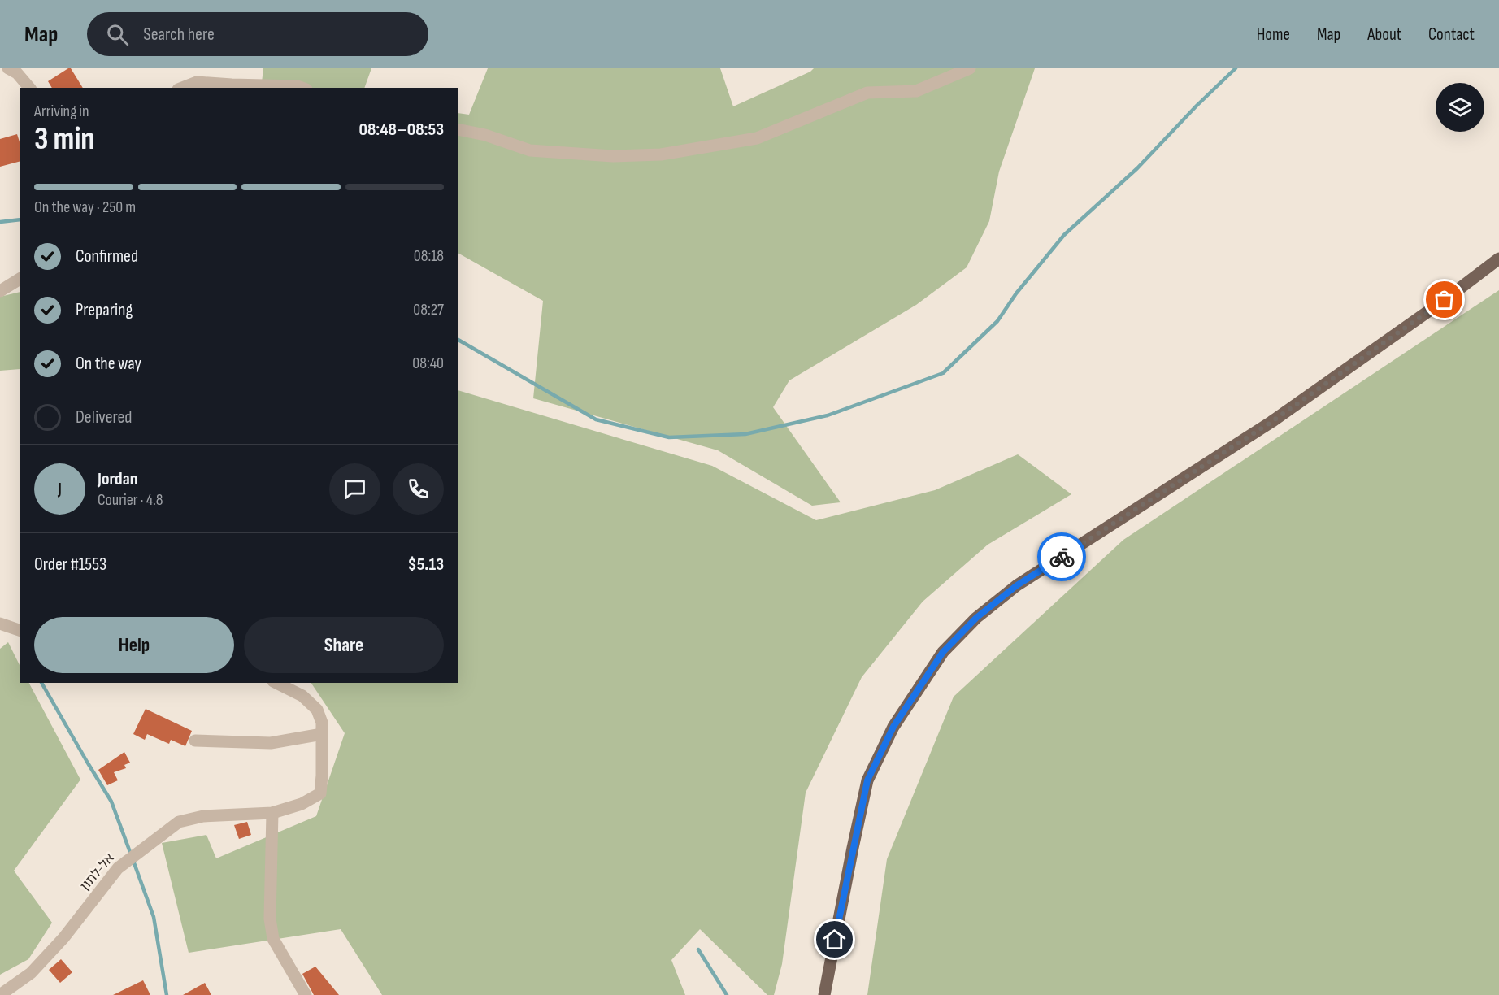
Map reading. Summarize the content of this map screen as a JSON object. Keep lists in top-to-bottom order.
{
  "streets": {
    "street": ["אל-לתון"]
  },
  "page": {
    "header": "Map",
    "search": "Search here",
    "nav": [
      "Home",
      "Map",
      "About",
      "Contact"
    ],
    "heading": ["3 min", "Arriving in", "08:48–08:53"],
    "panel": [
      "Jordan",
      "Courier · 4.8",
      "Order #1553",
      "$5.13"
    ],
    "bar": "On the way · 250 m",
    "list": [
      ["Confirmed", "08:18"],
      ["Preparing", "08:27"],
      ["On the way", "08:40"],
      "Delivered"
    ],
    "round": "J",
    "buttons": ["Help", "Share"]
  }
}
